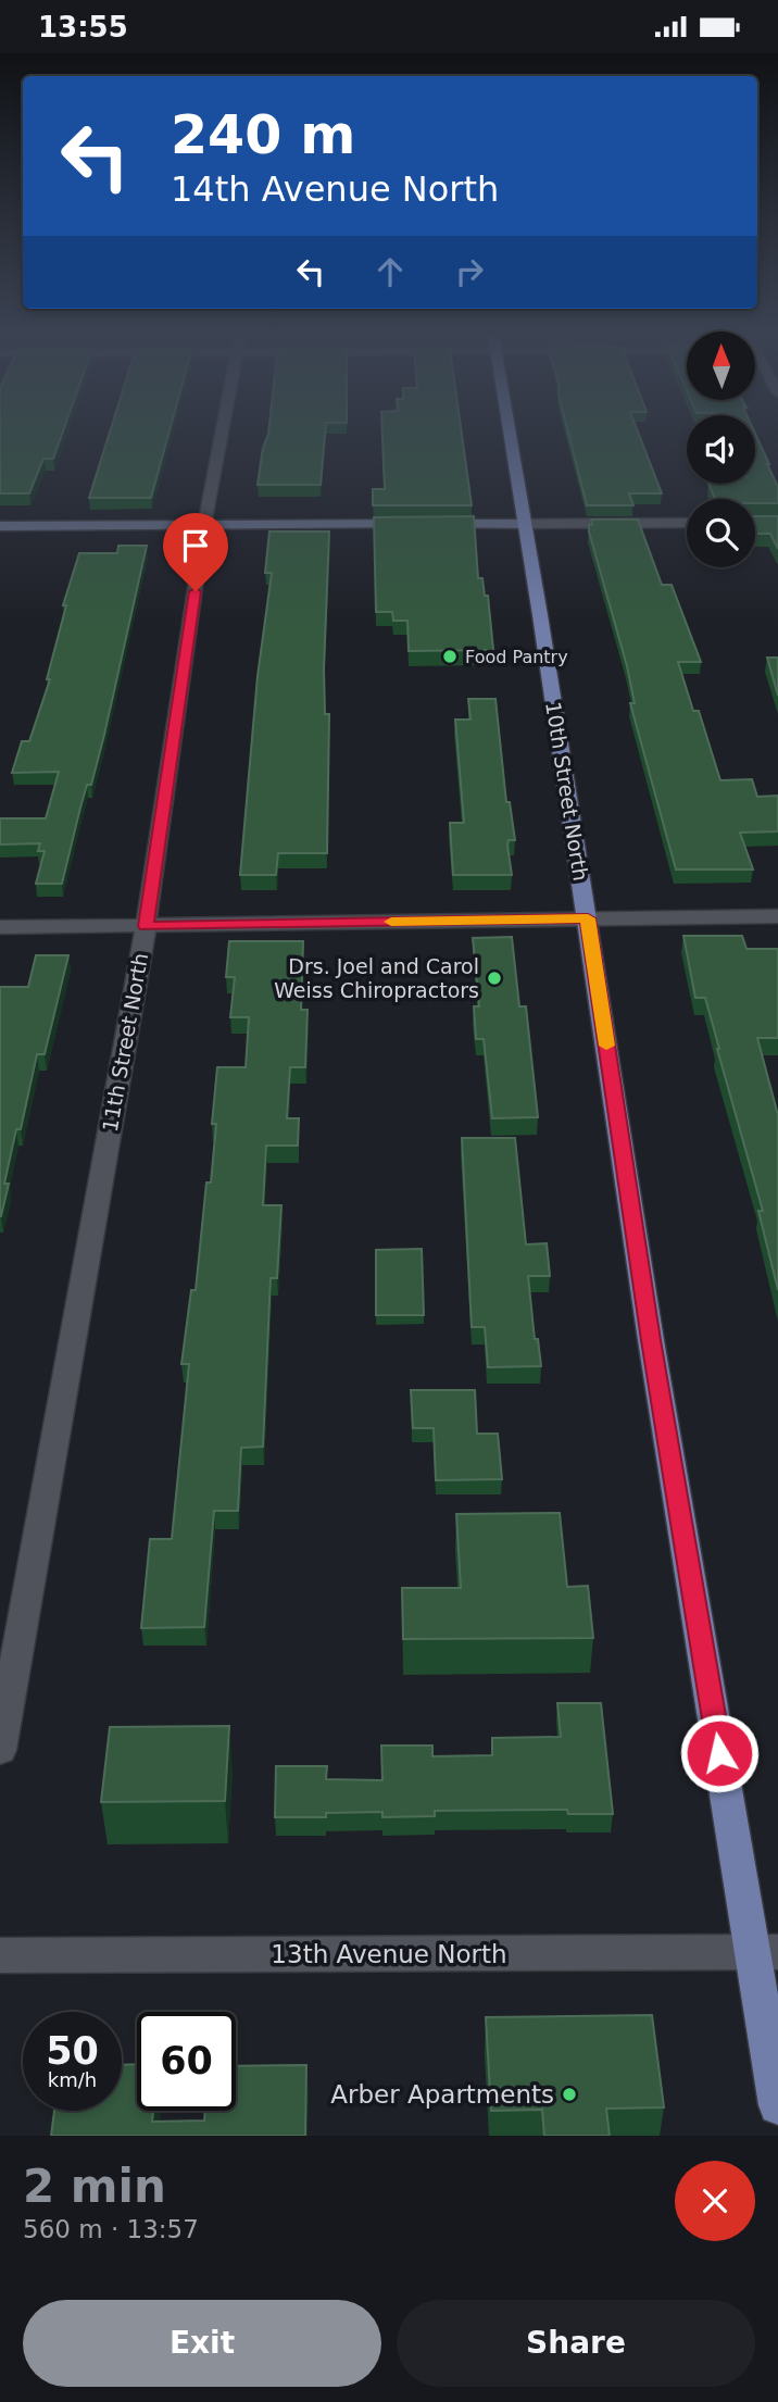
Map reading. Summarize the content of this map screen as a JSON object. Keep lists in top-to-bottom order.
{
  "streets": {
    "main road": ["10th Street North"],
    "street": ["11th Street North", "13th Avenue North"]
  },
  "crossings": [
    ["10th Street North", "13th Avenue North"]
  ],
  "places": ["Food Pantry", "Drs. Joel and Carol Weiss Chiropractors", "Arber Apartments"],
  "north": "top",
  "page": {
    "status": "13:55",
    "turn": ["240 m", "14th Avenue North"],
    "speed": "50 km/h",
    "limit": "60",
    "heading": ["2 min", "560 m · 13:57"],
    "buttons": ["Exit", "Share"]
  }
}
